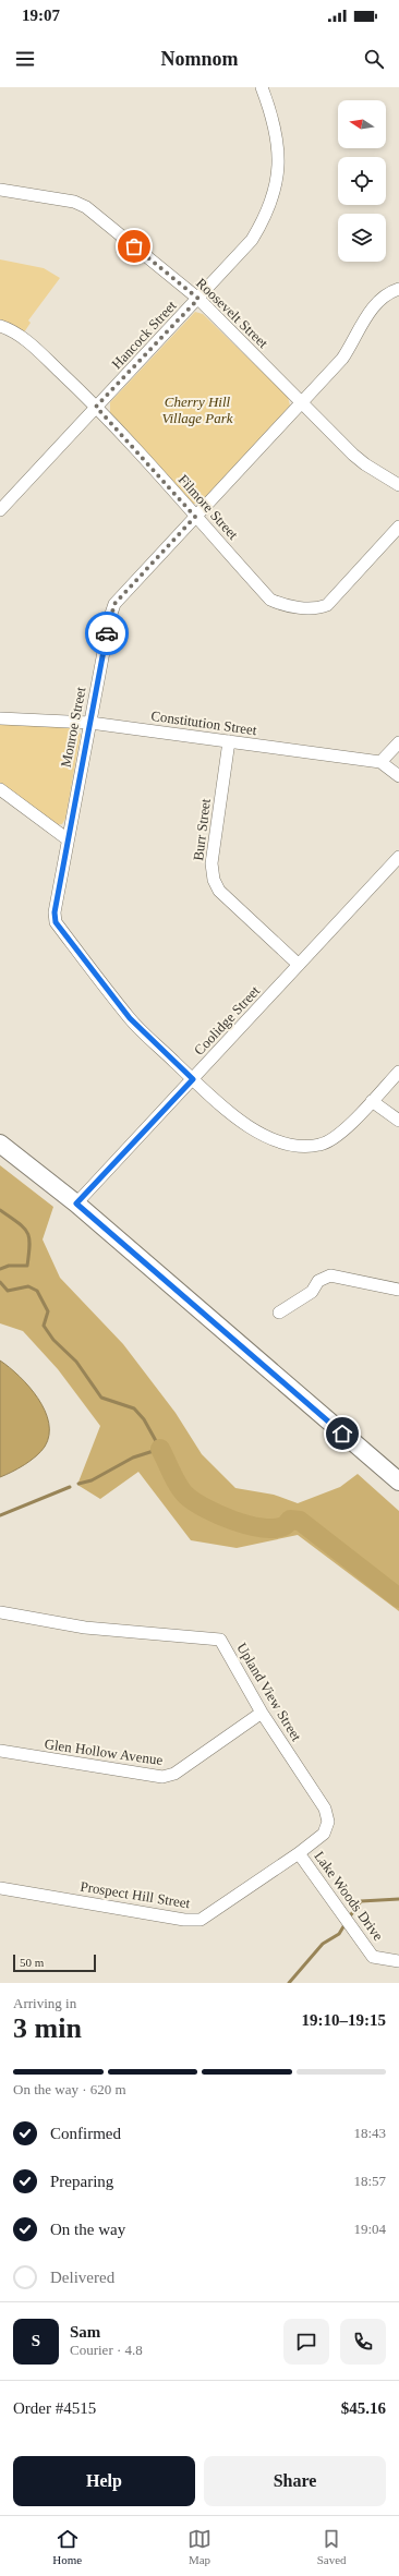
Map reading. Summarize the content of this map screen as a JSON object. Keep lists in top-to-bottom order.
{
  "streets": {
    "street": [
      "Roosevelt Street",
      "Hancock Street",
      "Filmore Street",
      "Constitution Street",
      "Monroe Street",
      "Burr Street",
      "Coolidge Street",
      "Upland View Street",
      "Glen Hollow Avenue",
      "Prospect Hill Street",
      "Lake Woods Drive"
    ]
  },
  "crossings": [
    ["Roosevelt Street", "Hancock Street"],
    ["Roosevelt Street", "Monroe Street"],
    ["Hancock Street", "Filmore Street"],
    ["Filmore Street", "Monroe Street"],
    ["Constitution Street", "Monroe Street"],
    ["Constitution Street", "Burr Street"],
    ["Monroe Street", "Coolidge Street"],
    ["Burr Street", "Coolidge Street"],
    ["Upland View Street", "Glen Hollow Avenue"],
    ["Upland View Street", "Prospect Hill Street"],
    ["Upland View Street", "Lake Woods Drive"],
    ["Prospect Hill Street", "Lake Woods Drive"]
  ],
  "parks": ["Cherry Hill Village Park"],
  "scale_bar": "50 m",
  "north": "left",
  "page": {
    "status": "19:07",
    "header": "Nomnom",
    "scale": "50 m",
    "heading": ["3 min", "Arriving in", "19:10–19:15"],
    "panel": [
      "Sam",
      "Courier · 4.8",
      "Order #4515",
      "$45.16"
    ],
    "bar": "On the way · 620 m",
    "list": [
      ["Confirmed", "18:43"],
      ["Preparing", "18:57"],
      ["On the way", "19:04"],
      "Delivered"
    ],
    "round": "S",
    "buttons": ["Help", "Share"],
    "tabs": ["Home", "Map", "Saved"]
  }
}
